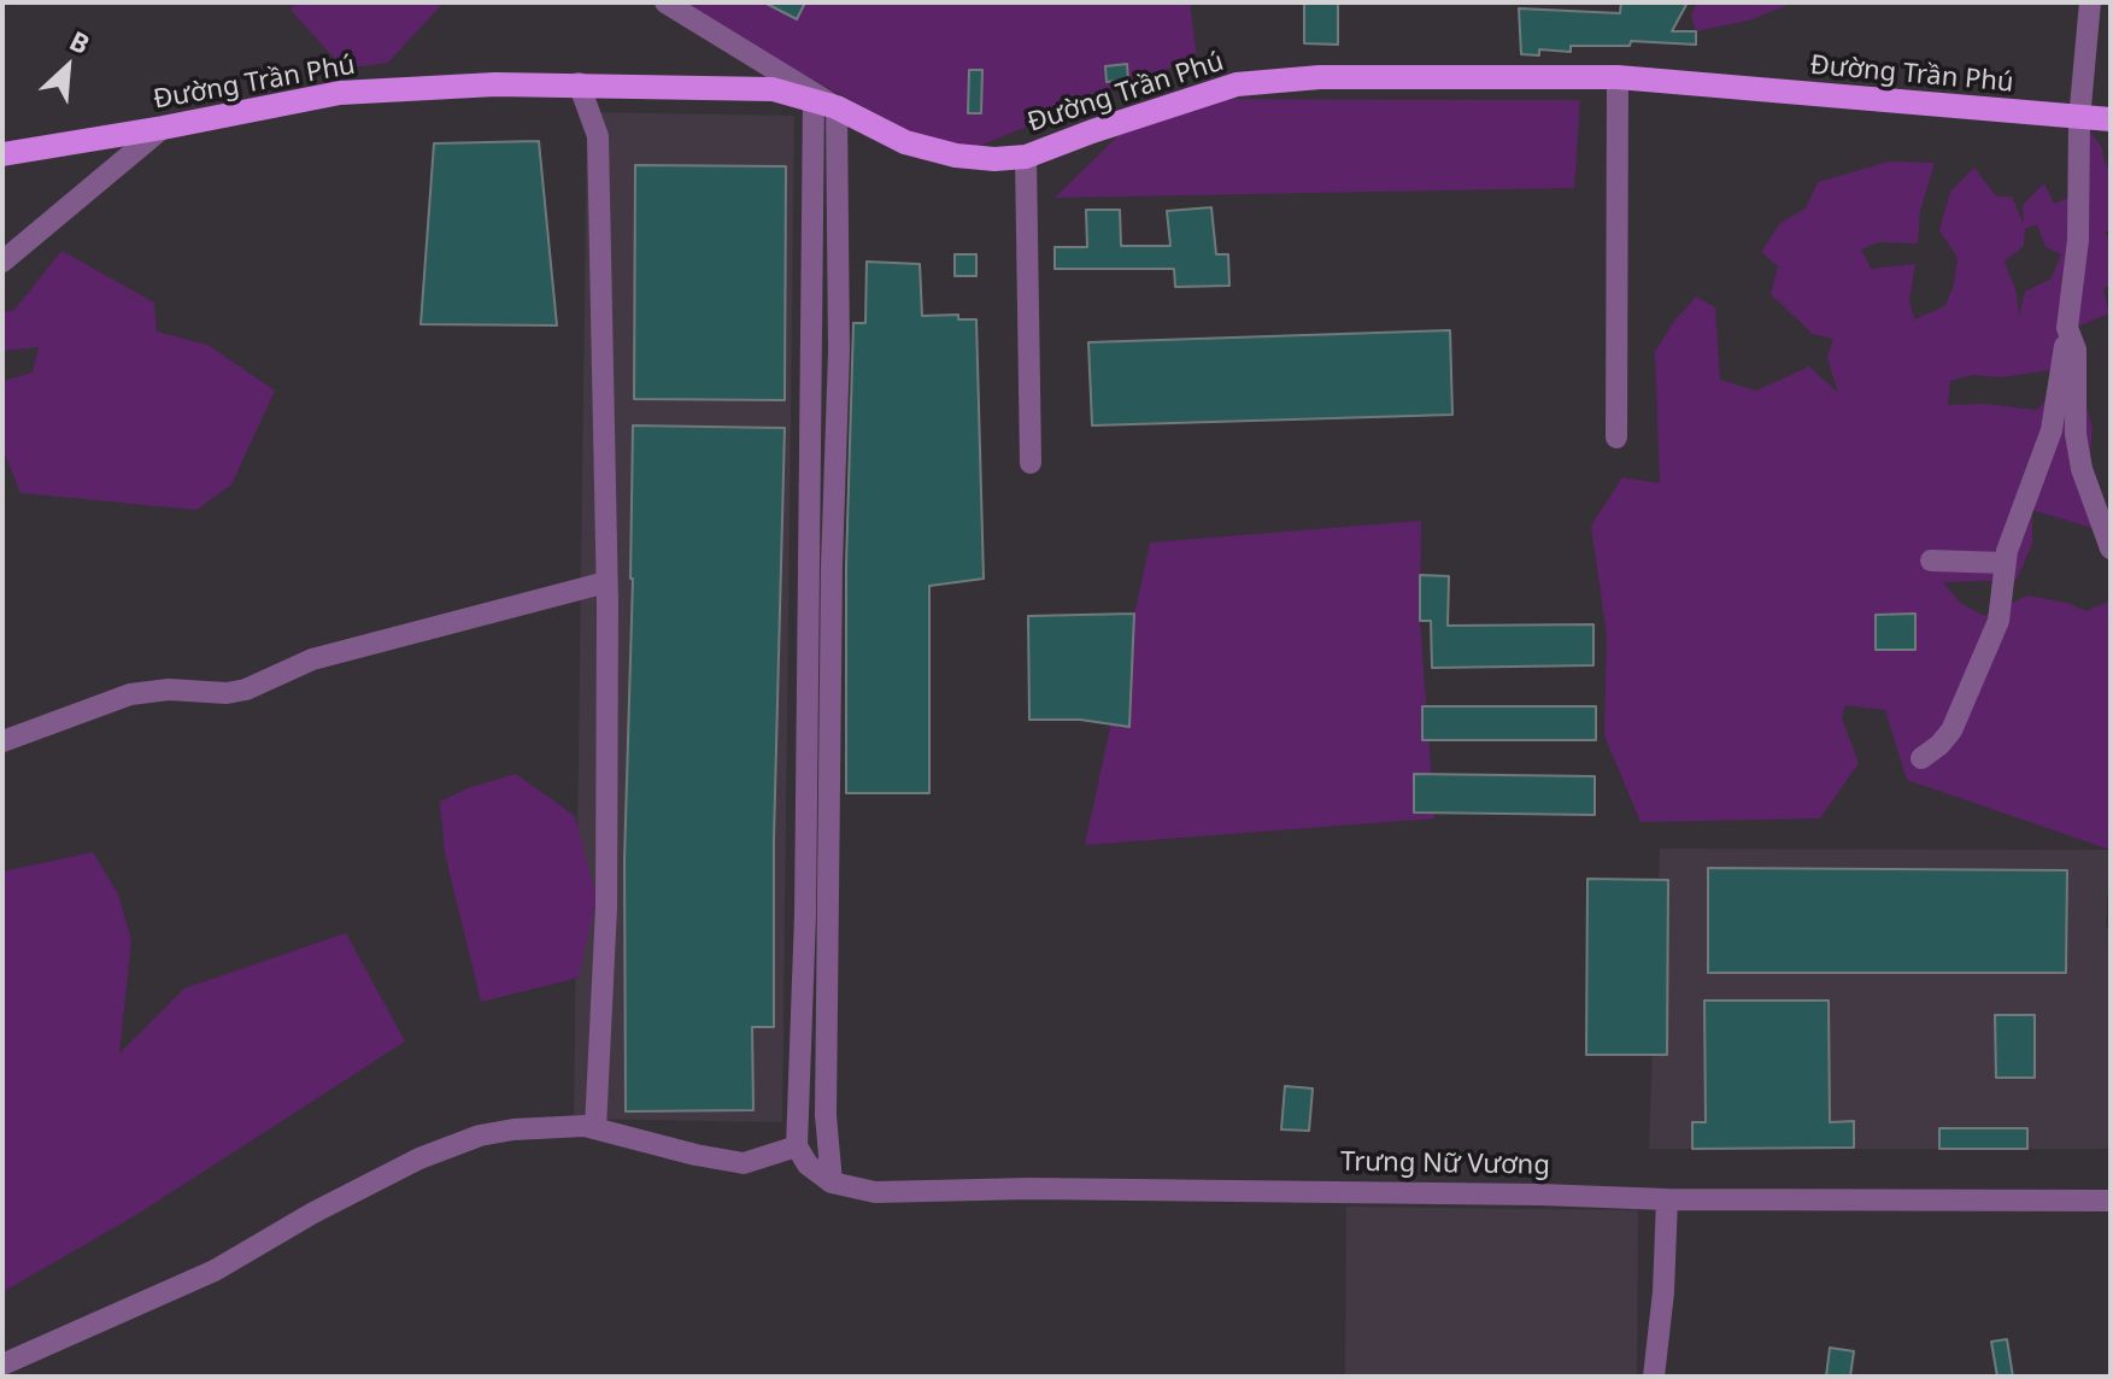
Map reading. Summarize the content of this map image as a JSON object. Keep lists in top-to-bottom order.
{
  "streets": {
    "main road": ["Đường Trần Phú"],
    "street": ["Trưng Nữ Vương"]
  },
  "north": "top right"
}
